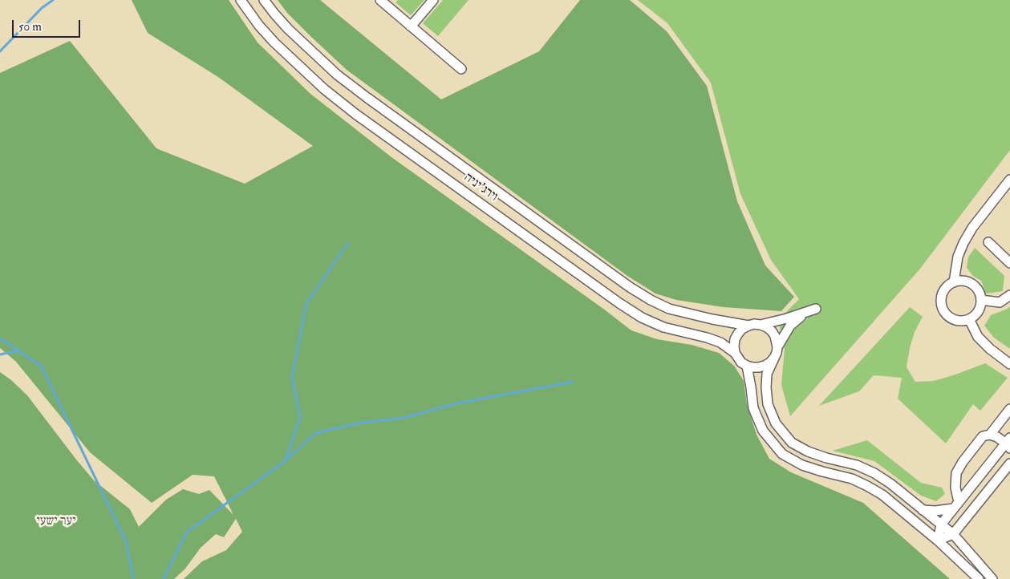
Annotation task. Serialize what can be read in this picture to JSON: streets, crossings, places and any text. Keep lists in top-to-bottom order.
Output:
{
  "streets": {
    "street": ["וירג'יניה"]
  },
  "parks": ["יער ישעי"],
  "scale_bar": "50 m"
}
